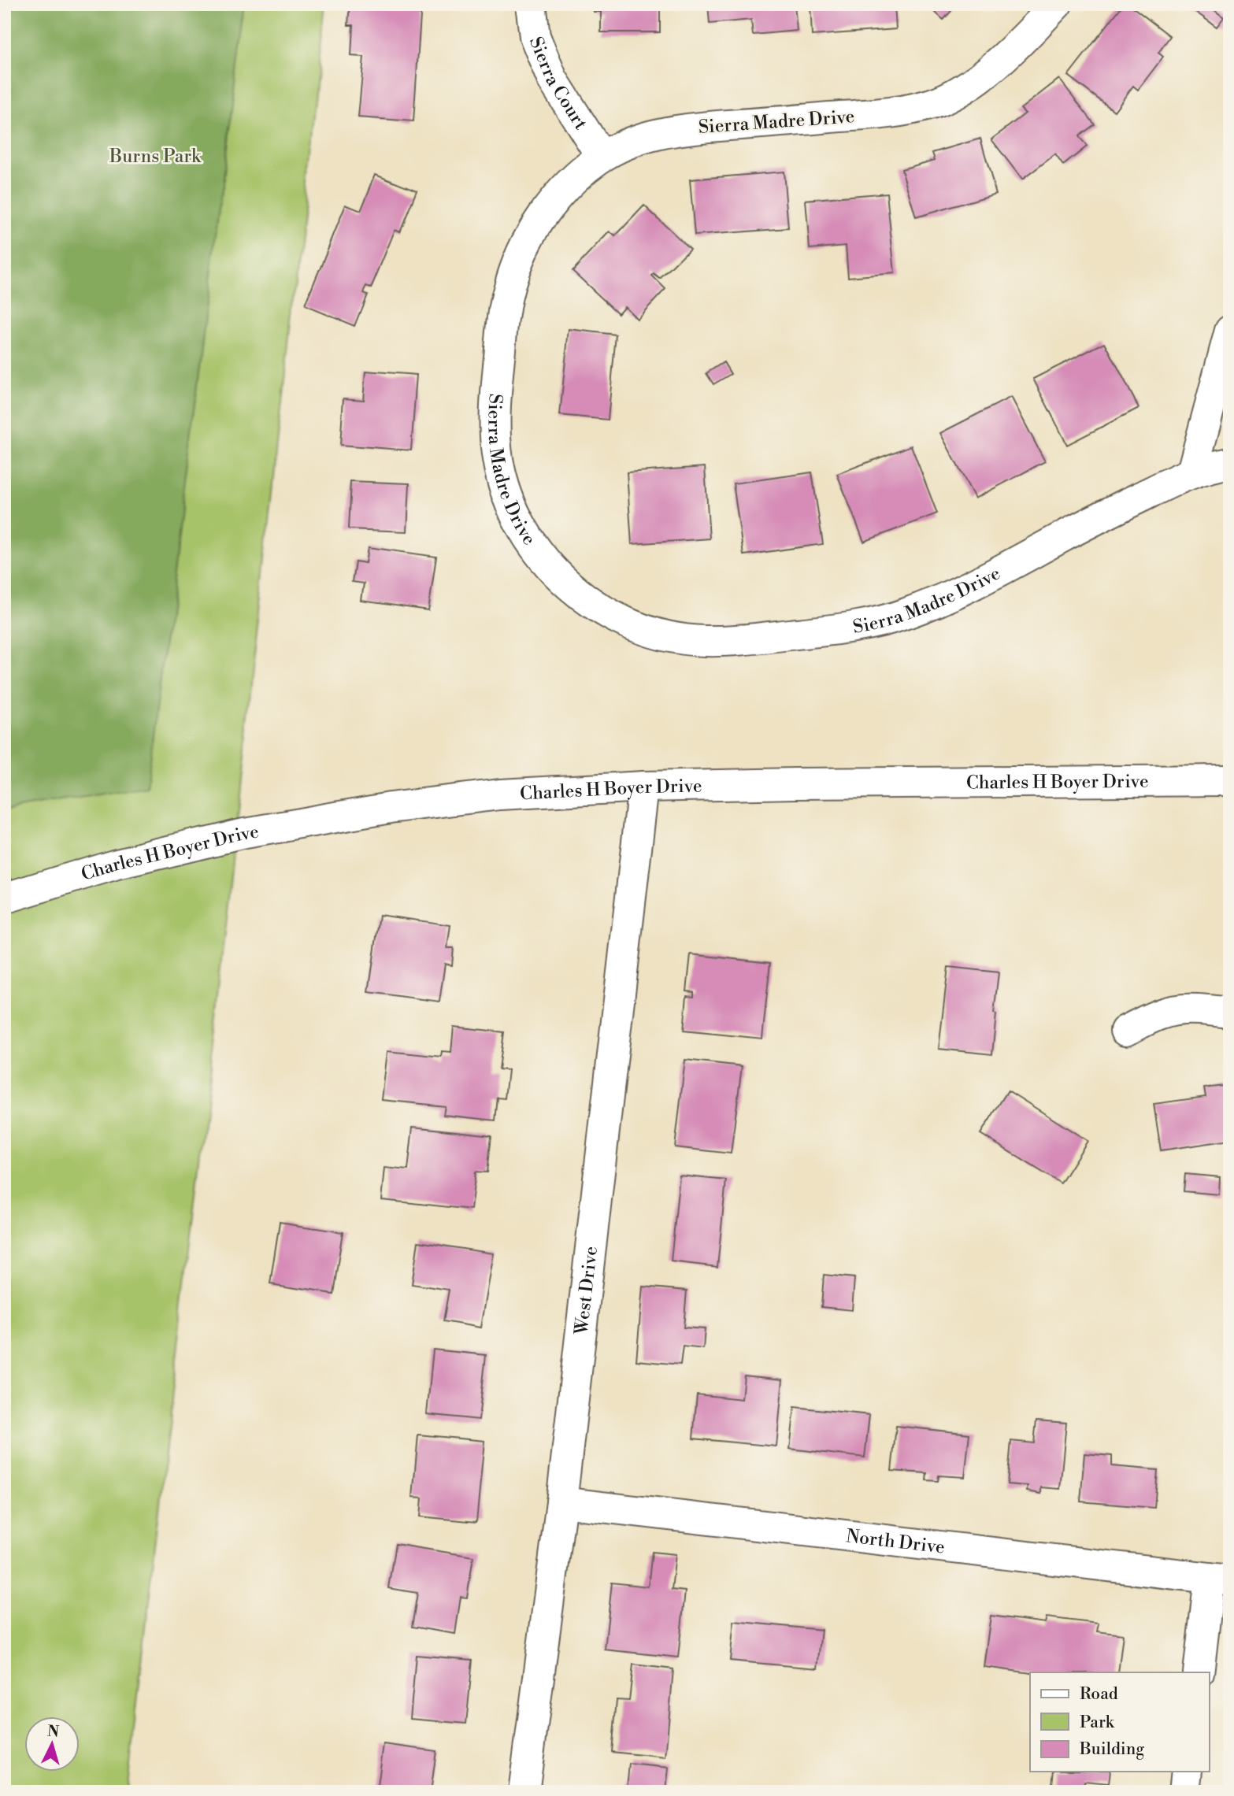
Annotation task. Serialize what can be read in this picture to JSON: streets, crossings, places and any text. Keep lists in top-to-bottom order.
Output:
{
  "streets": {
    "street": [
      "Sierra Court",
      "Sierra Madre Drive",
      "Charles H Boyer Drive",
      "West Drive",
      "North Drive"
    ]
  },
  "crossings": [
    ["Sierra Court", "Sierra Madre Drive"],
    ["Charles H Boyer Drive", "West Drive"],
    ["West Drive", "North Drive"]
  ],
  "parks": ["Burns Park"],
  "legend": ["Road", "Park", "Building"],
  "north": "top"
}
